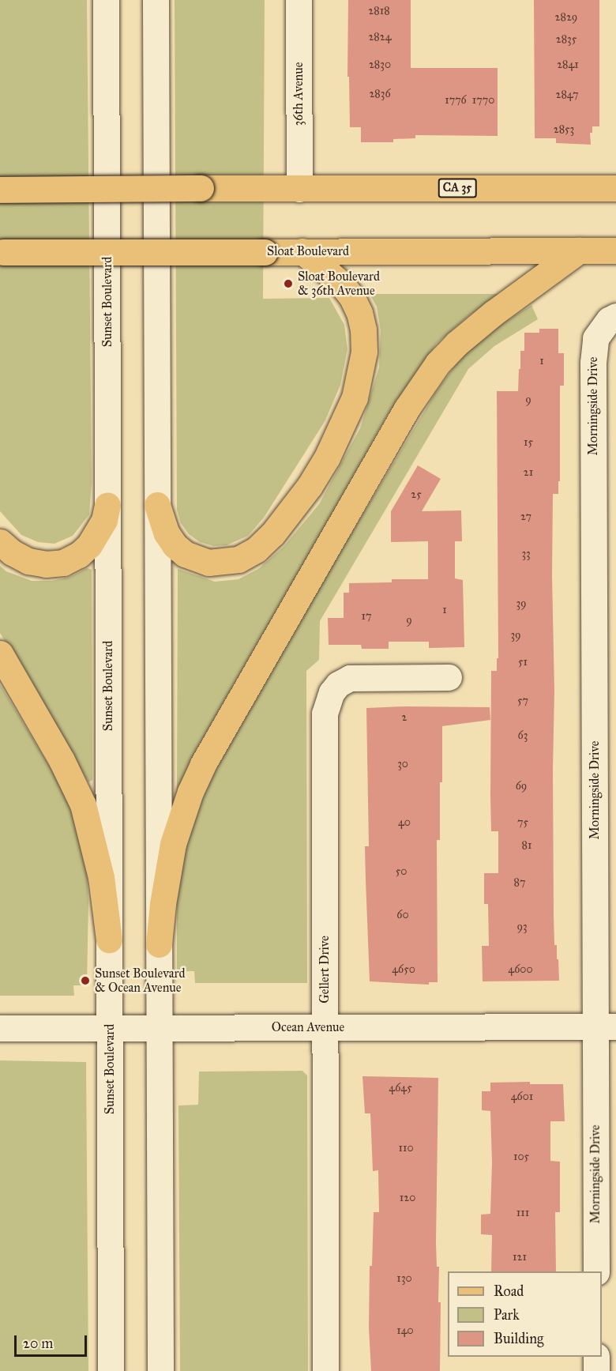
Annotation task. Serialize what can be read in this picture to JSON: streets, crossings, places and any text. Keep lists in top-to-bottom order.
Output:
{
  "streets": {
    "main road": [
      "36th Avenue",
      "CA 35",
      "Sloat Boulevard",
      "Sunset Boulevard",
      "Morningside Drive",
      "Gellert Drive",
      "Ocean Avenue"
    ]
  },
  "crossings": [
    ["36th Avenue", "CA 35"],
    ["Sunset Boulevard", "Ocean Avenue"],
    ["Morningside Drive", "Ocean Avenue"],
    ["Gellert Drive", "Ocean Avenue"]
  ],
  "places": ["Sloat Boulevard & 36th Avenue", "Sunset Boulevard & Ocean Avenue"],
  "house_numbers": [
    "2818",
    "2829",
    "2824",
    "2835",
    "2830",
    "2841",
    "2836",
    "2847",
    "1776",
    "1770",
    "2853",
    "1",
    "9",
    "15",
    "21",
    "25",
    "27",
    "33",
    "39",
    "1",
    "17",
    "9",
    "39",
    "51",
    "57",
    "2",
    "63",
    "30",
    "69",
    "40",
    "75",
    "81",
    "50",
    "87",
    "60",
    "93",
    "4650",
    "4600",
    "4645",
    "4601",
    "110",
    "105",
    "120",
    "111",
    "121",
    "130",
    "140"
  ],
  "legend": ["Road", "Park", "Building"],
  "scale_bar": "20 m"
}
